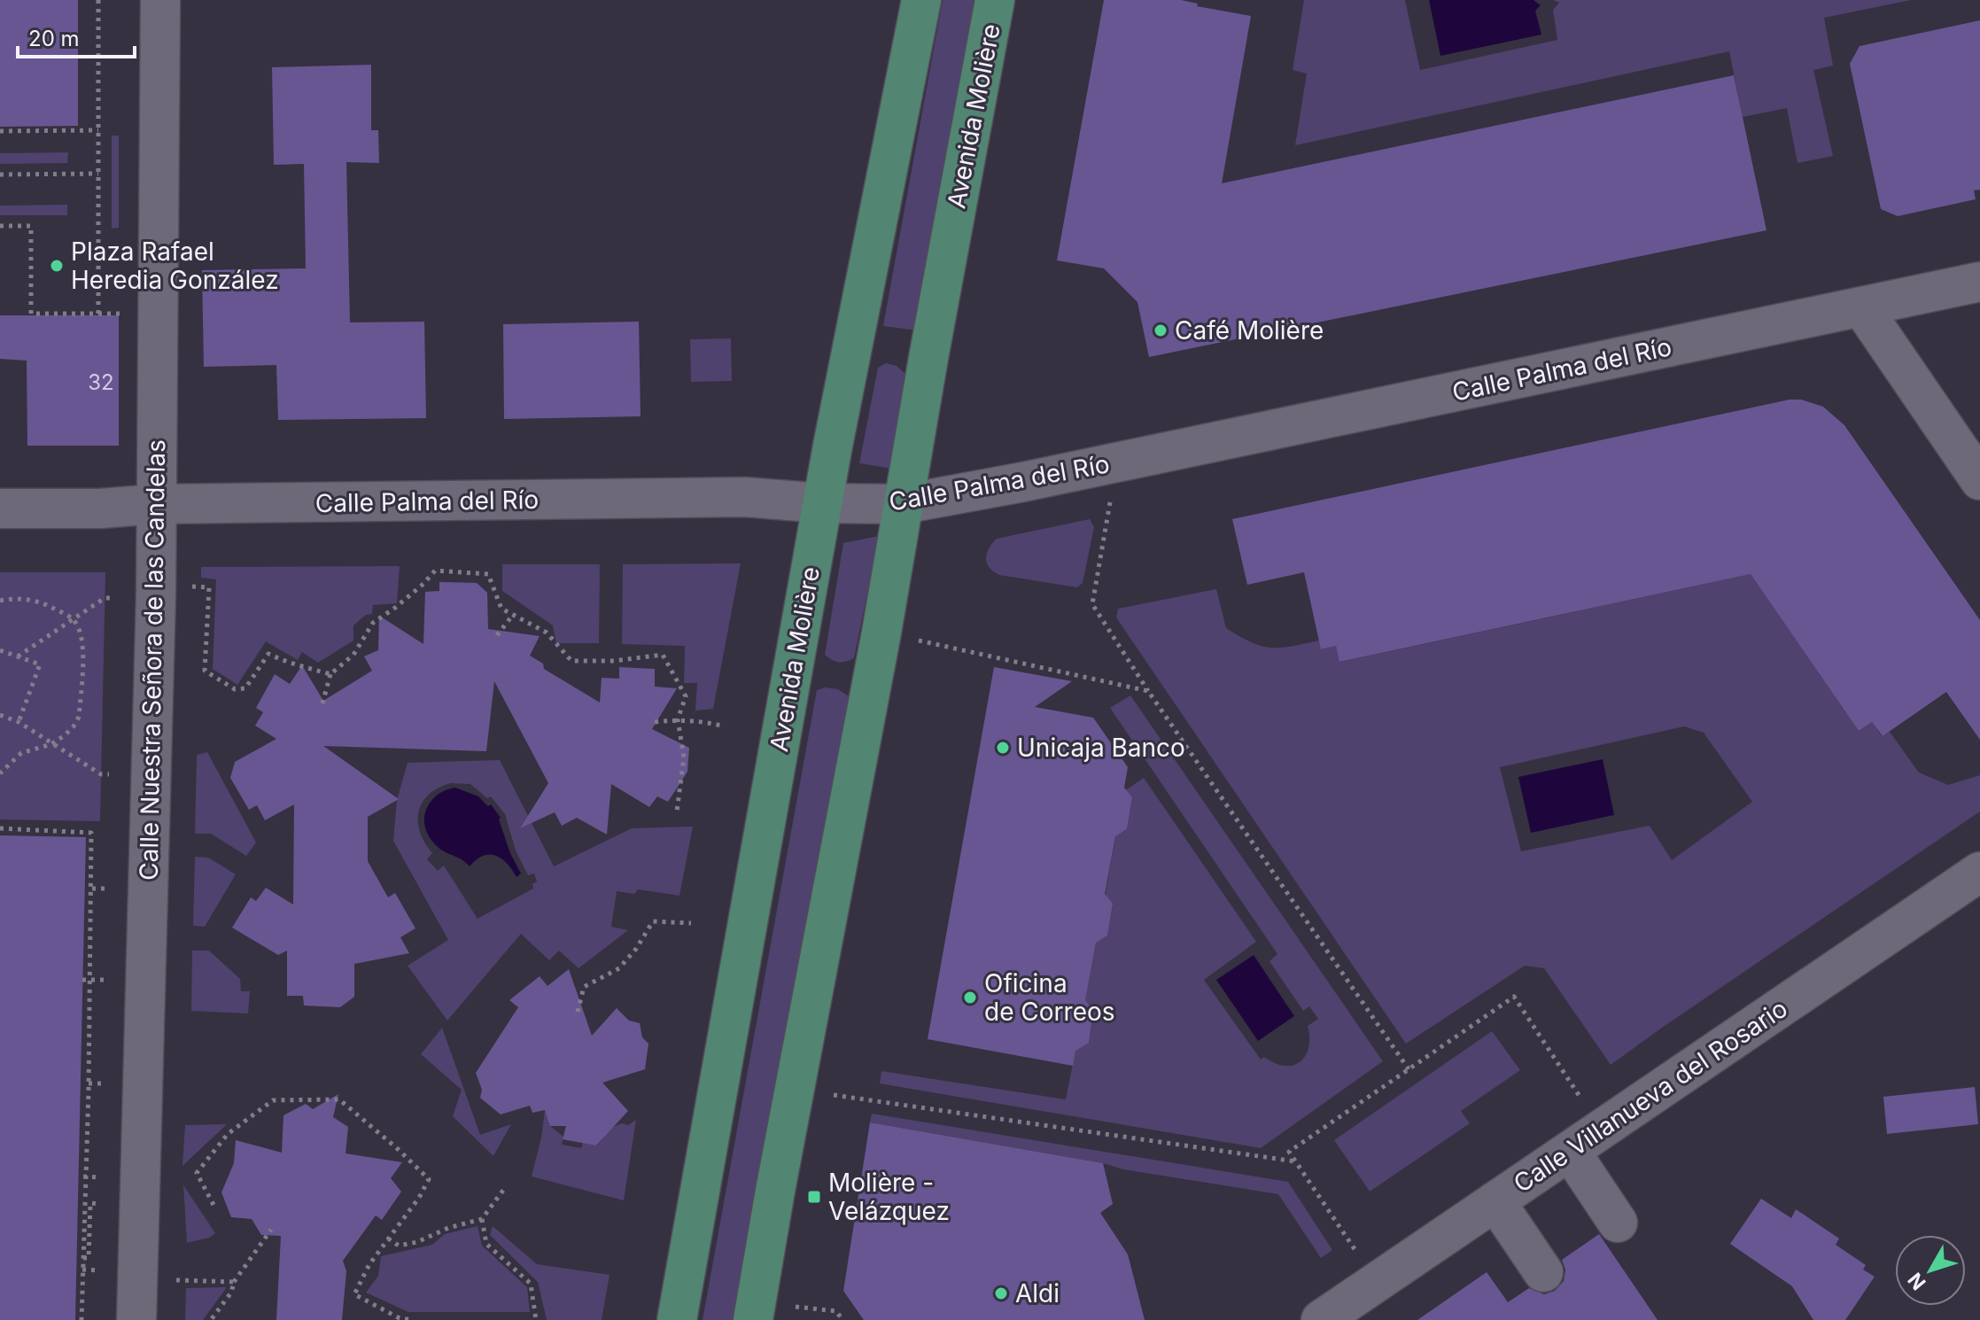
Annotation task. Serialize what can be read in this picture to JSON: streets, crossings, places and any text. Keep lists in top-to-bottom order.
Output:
{
  "streets": {
    "main road": ["Avenida Molière"],
    "street": ["Calle Palma del Río", "Calle Nuestra Señora de las Candelas", "Calle Villanueva del Rosario"]
  },
  "crossings": [
    ["Avenida Molière", "Calle Palma del Río"],
    ["Calle Palma del Río", "Calle Nuestra Señora de las Candelas"]
  ],
  "places": {
    "other": [
      "Plaza Rafael Heredia González",
      "Café Molière",
      "Unicaja Banco",
      "Oficina de Correos",
      "Aldi"
    ],
    "transit": ["Molière - Velázquez"]
  },
  "house_numbers": ["32"],
  "scale_bar": "20 m",
  "north": "bottom left"
}
